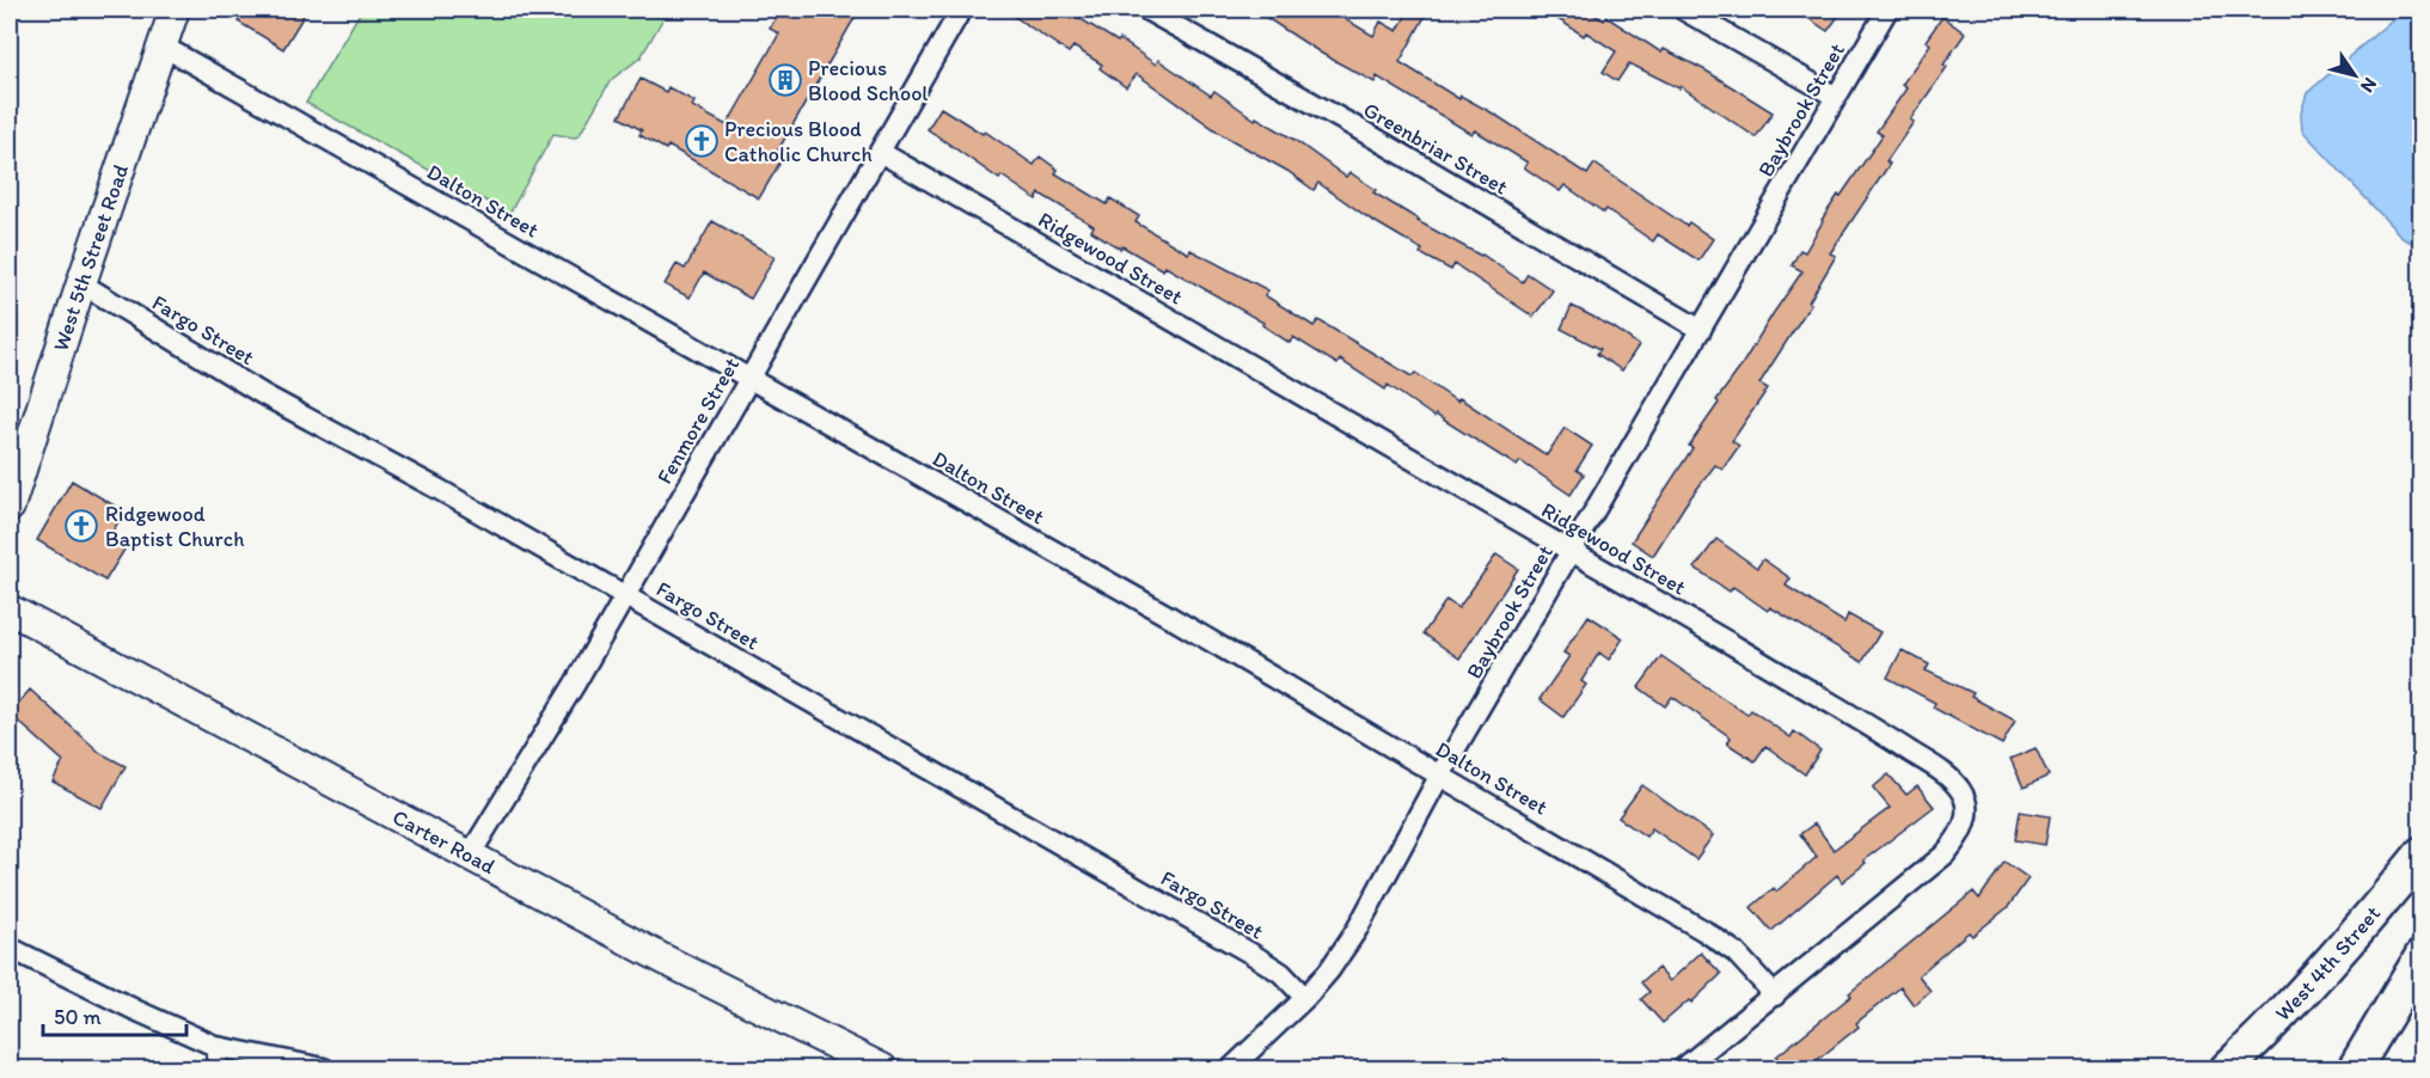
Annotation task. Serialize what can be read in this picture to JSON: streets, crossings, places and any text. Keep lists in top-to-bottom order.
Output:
{
  "streets": {
    "main road": ["West 5th Street Road", "Carter Road", "West 4th Street"],
    "street": [
      "Baybrook Street",
      "Greenbriar Street",
      "Dalton Street",
      "Ridgewood Street",
      "Fargo Street",
      "Fenmore Street"
    ]
  },
  "crossings": [
    ["Baybrook Street", "Greenbriar Street"],
    ["Baybrook Street", "Dalton Street"],
    ["Baybrook Street", "Ridgewood Street"],
    ["Baybrook Street", "Fargo Street"],
    ["Dalton Street", "West 5th Street Road"],
    ["Dalton Street", "Ridgewood Street"],
    ["Dalton Street", "Fenmore Street"],
    ["West 5th Street Road", "Fargo Street"],
    ["Ridgewood Street", "Fenmore Street"],
    ["Fargo Street", "Fenmore Street"],
    ["Fenmore Street", "Carter Road"]
  ],
  "places": {
    "building": ["Precious Blood School"],
    "church": ["Precious Blood Catholic Church", "Ridgewood Baptist Church"]
  },
  "scale_bar": "50 m",
  "north": "bottom right"
}
